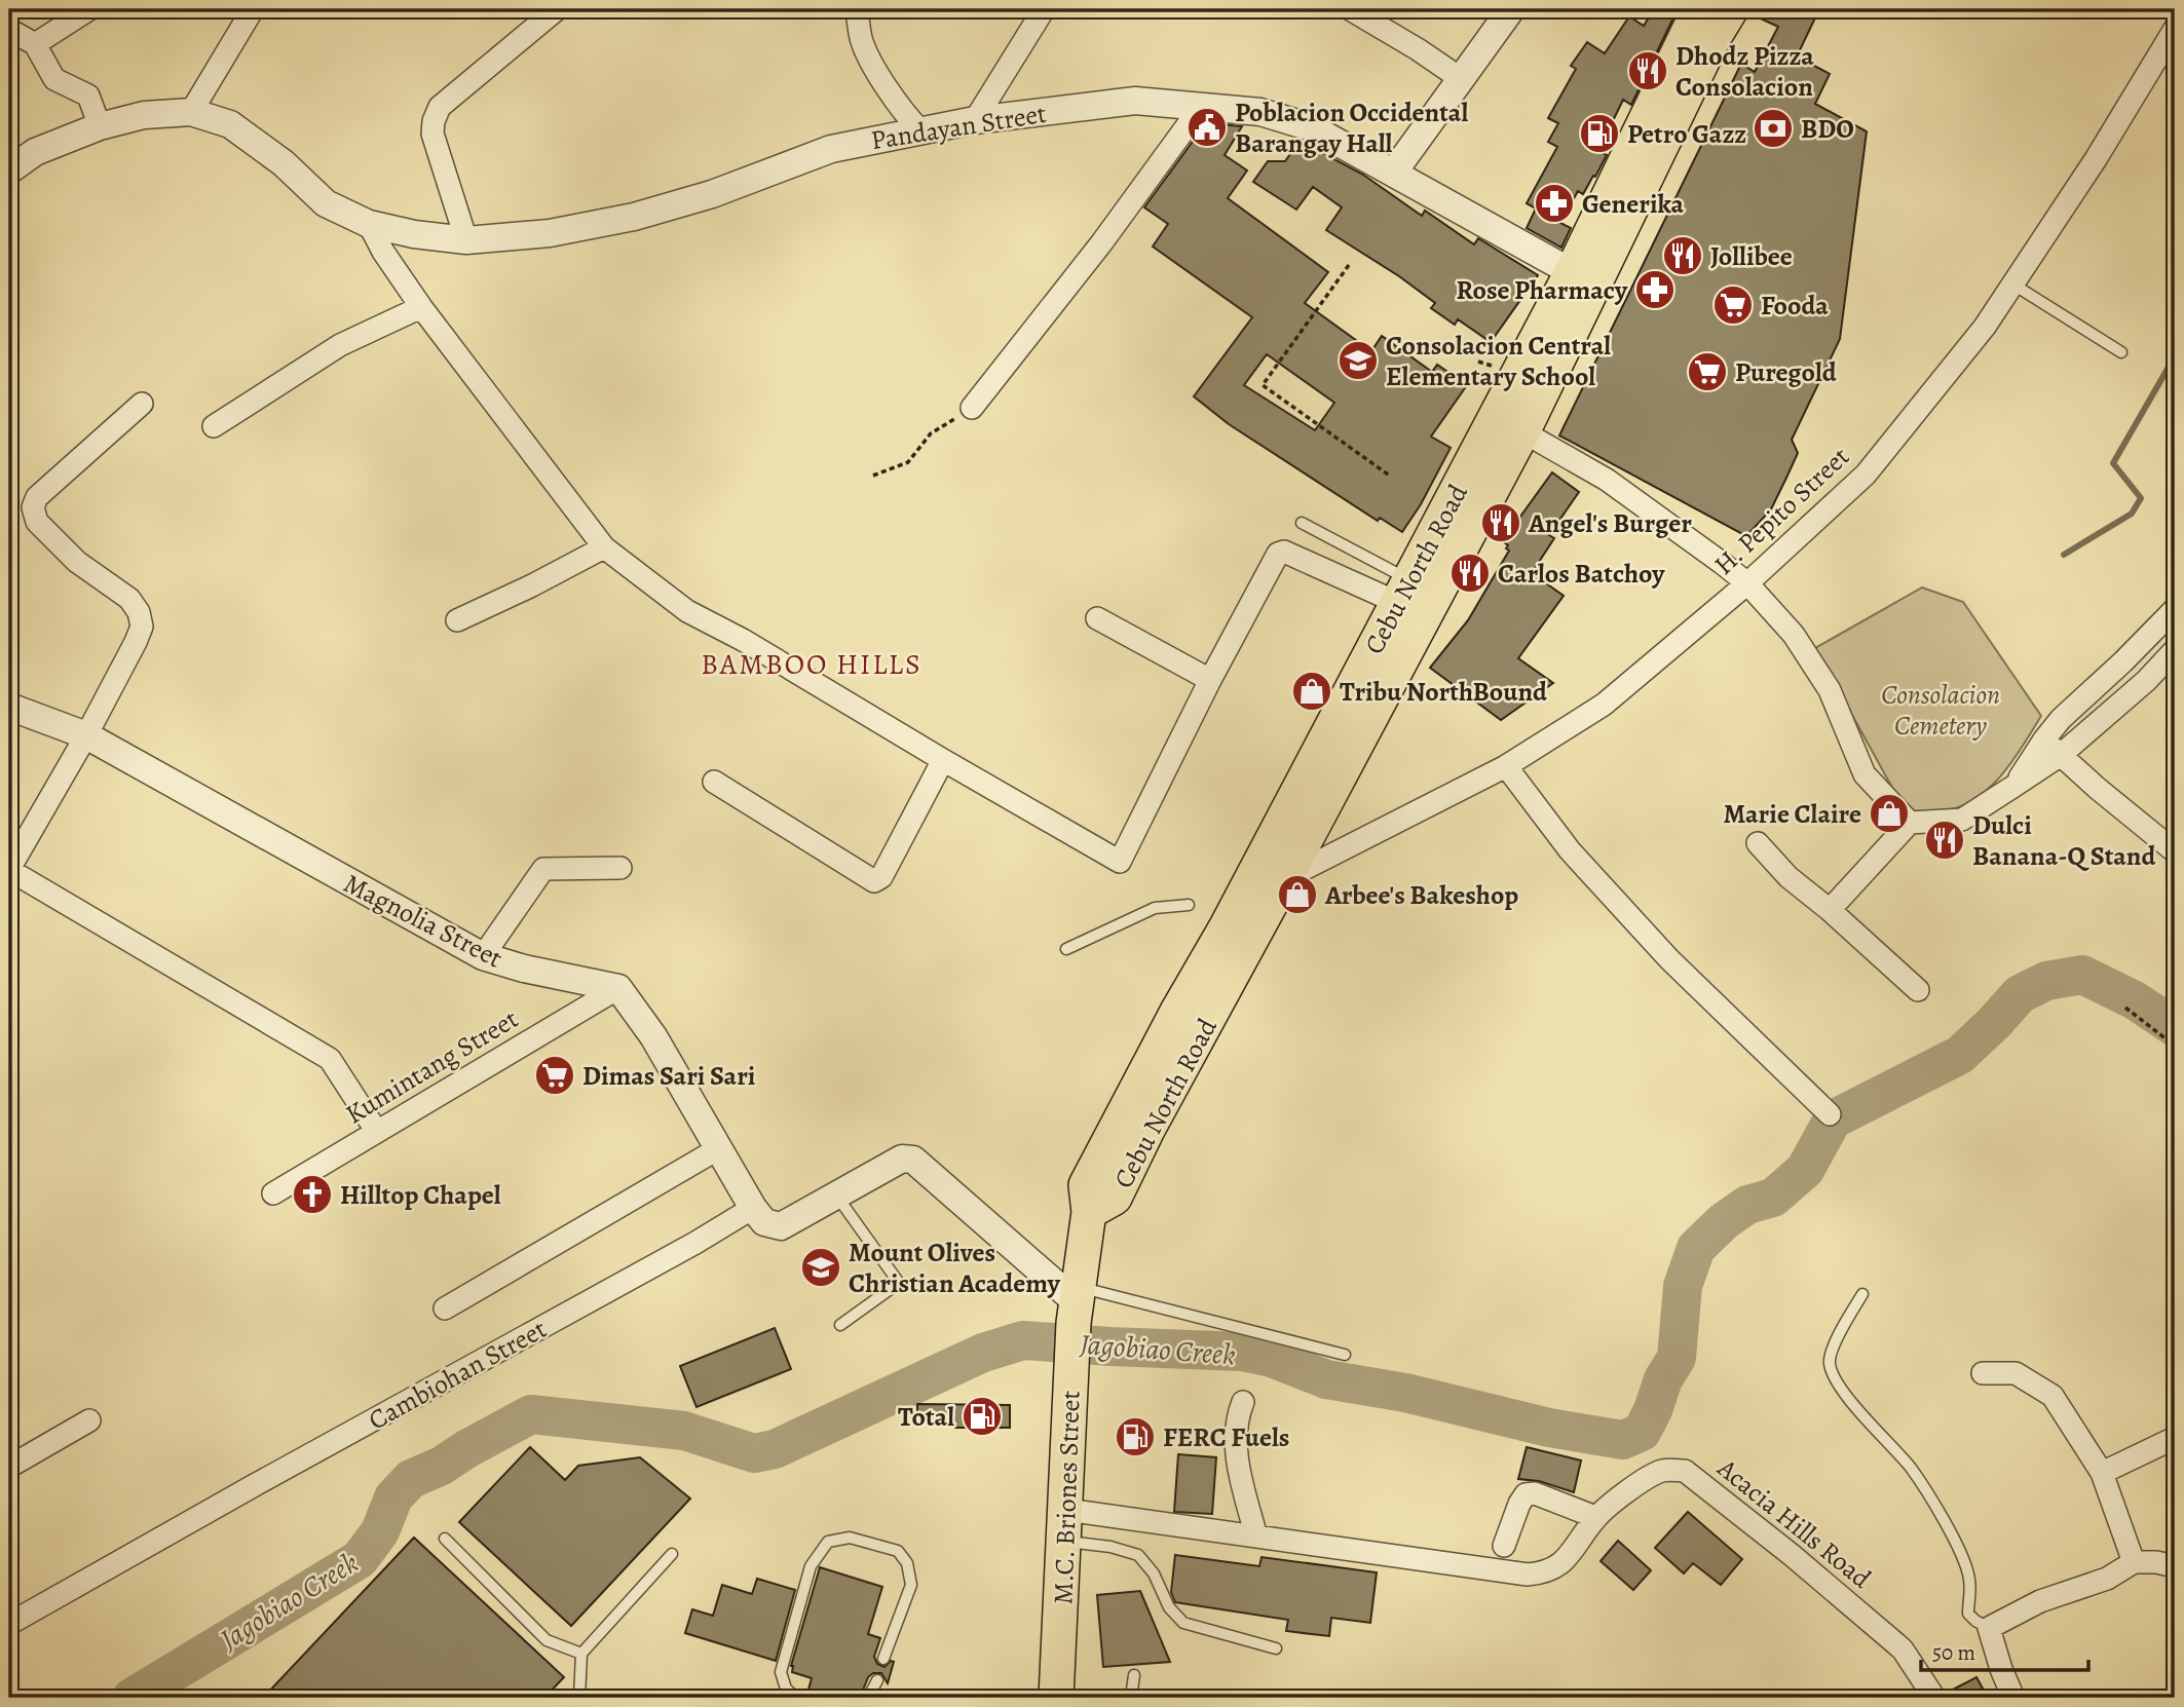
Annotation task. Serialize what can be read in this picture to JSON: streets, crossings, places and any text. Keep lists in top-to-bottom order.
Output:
{
  "streets": {
    "main road": ["Cebu North Road", "M.C. Briones Street"],
    "street": [
      "Pandayan Street",
      "H. Pepito Street",
      "Magnolia Street",
      "Kumintang Street",
      "Cambiohan Street",
      "Acacia Hills Road"
    ]
  },
  "crossings": [
    ["Pandayan Street", "Cebu North Road"],
    ["H. Pepito Street", "Cebu North Road"],
    ["Cebu North Road", "M.C. Briones Street"],
    ["Magnolia Street", "Kumintang Street"],
    ["M.C. Briones Street", "Acacia Hills Road"]
  ],
  "districts": ["BAMBOO HILLS"],
  "water": ["Jagobiao Creek"],
  "parks": ["Consolacion Cemetery"],
  "places": {
    "restaurant": [
      "Dhodz Pizza Consolacion",
      "Jollibee",
      "Angel's Burger",
      "Carlos Batchoy",
      "Dulci Banana-Q Stand"
    ],
    "public building": ["Poblacion Occidental Barangay Hall"],
    "bank": ["BDO"],
    "fuel station": ["Petro Gazz", "Total", "FERC Fuels"],
    "pharmacy": ["Generika", "Rose Pharmacy"],
    "supermarket": ["Fooda", "Puregold", "Dimas Sari Sari"],
    "school or university": ["Consolacion Central Elementary School", "Mount Olives Christian Academy"],
    "shop": ["Tribu NorthBound", "Marie Claire", "Arbee's Bakeshop"],
    "church": ["Hilltop Chapel"]
  },
  "scale_bar": "50 m"
}
